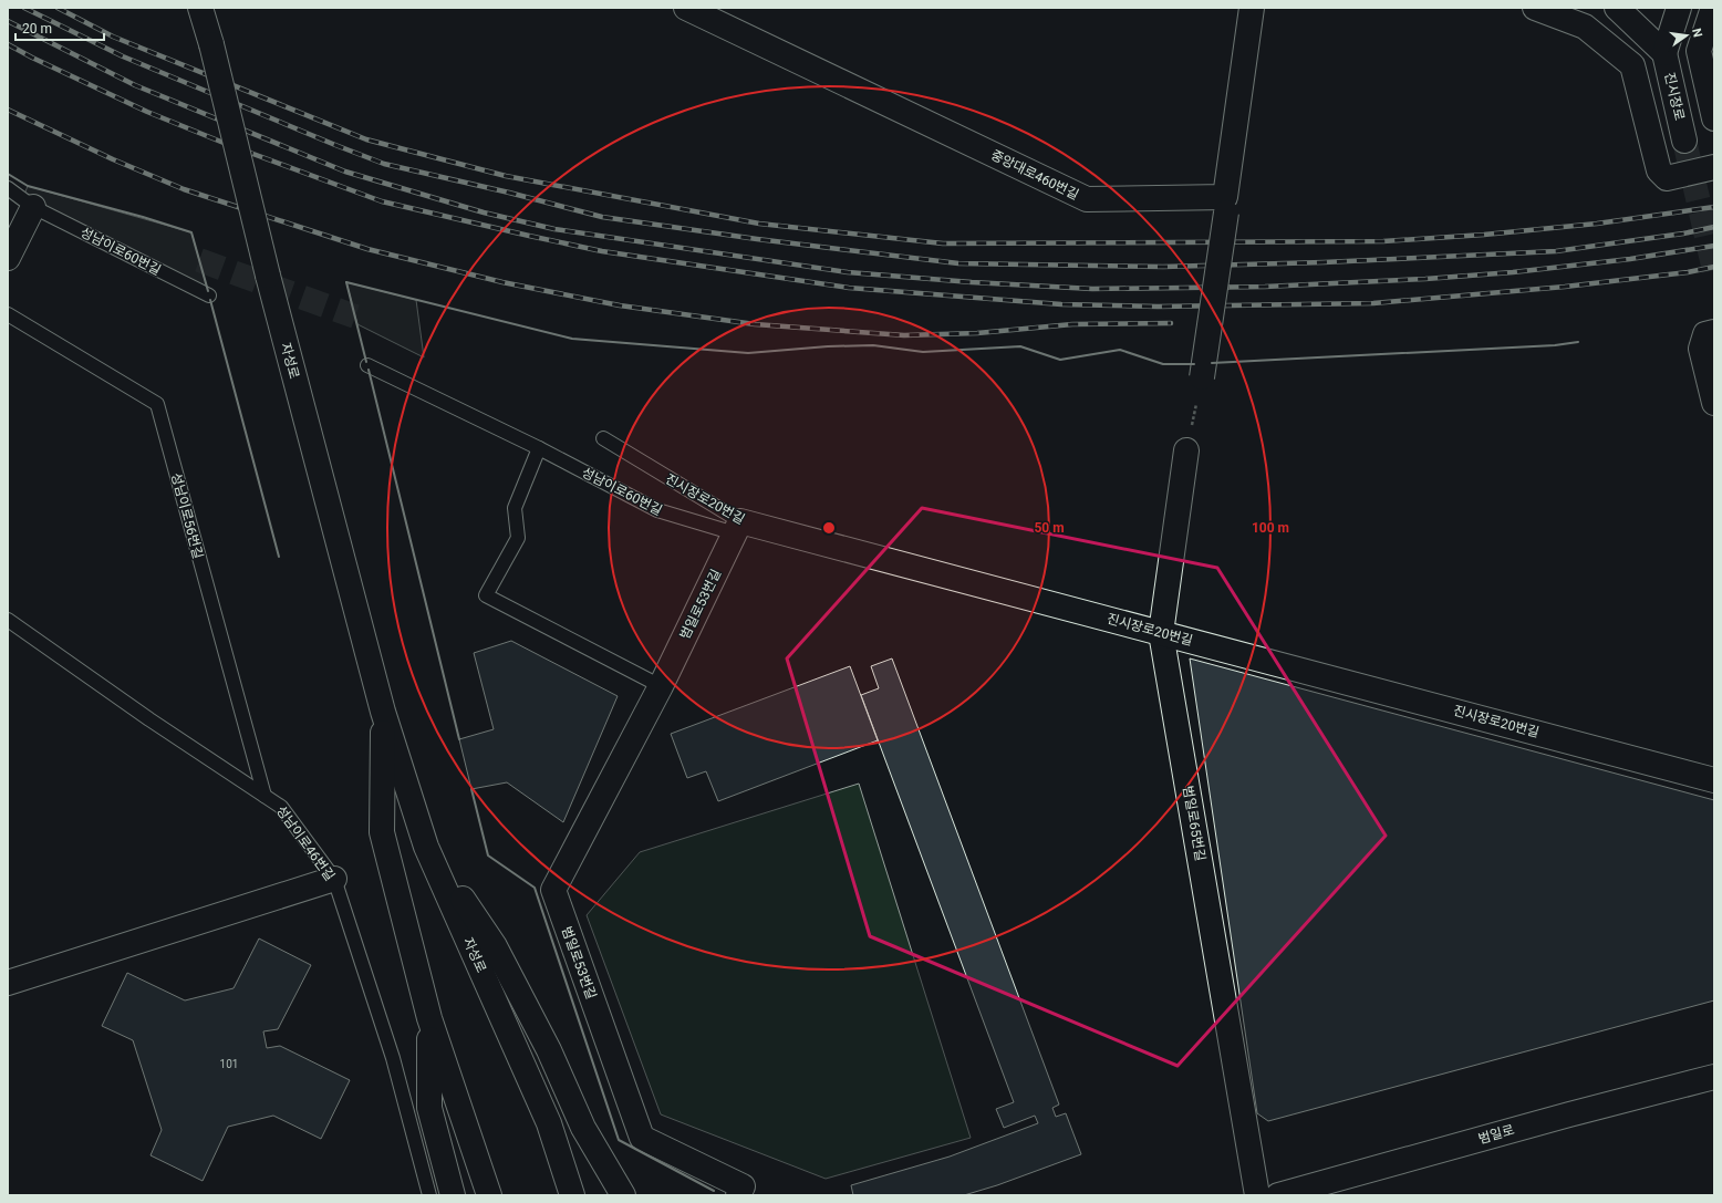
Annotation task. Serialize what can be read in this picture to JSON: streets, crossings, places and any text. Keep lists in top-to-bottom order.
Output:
{
  "streets": {
    "street": [
      "진시장로",
      "중앙대로460번길",
      "자성로",
      "진시장로20번길",
      "범일로53번길",
      "범일로65번길",
      "범일로"
    ],
    "lane": ["성남이로60번길", "성남이로56번길", "성남이로46번길"]
  },
  "crossings": [
    ["성남이로60번길", "진시장로20번길"],
    ["성남이로60번길", "범일로53번길"],
    ["진시장로20번길", "범일로53번길"],
    ["진시장로20번길", "범일로65번길"],
    ["성남이로56번길", "성남이로46번길"]
  ],
  "house_numbers": ["101"],
  "scale_bar": "20 m",
  "north": "right",
  "rings": ["50 m", "100 m"]
}
